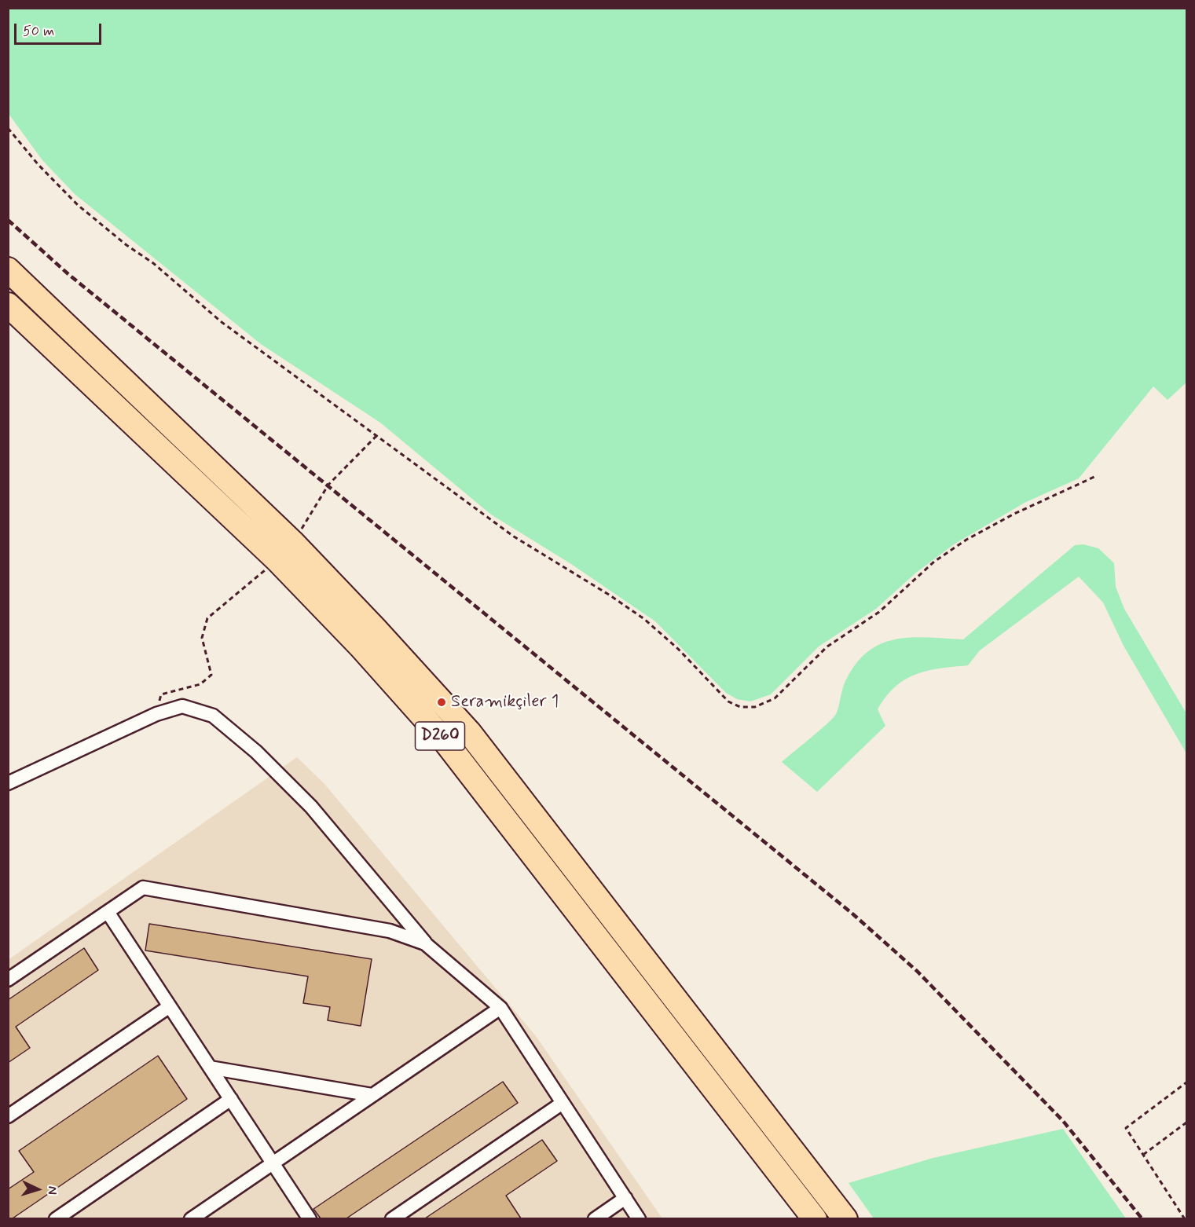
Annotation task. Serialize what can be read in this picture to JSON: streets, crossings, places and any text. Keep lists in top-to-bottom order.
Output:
{
  "streets": {
    "highway": ["D260"]
  },
  "places": ["Seramikçiler 1"],
  "scale_bar": "50 m",
  "north": "right"
}
